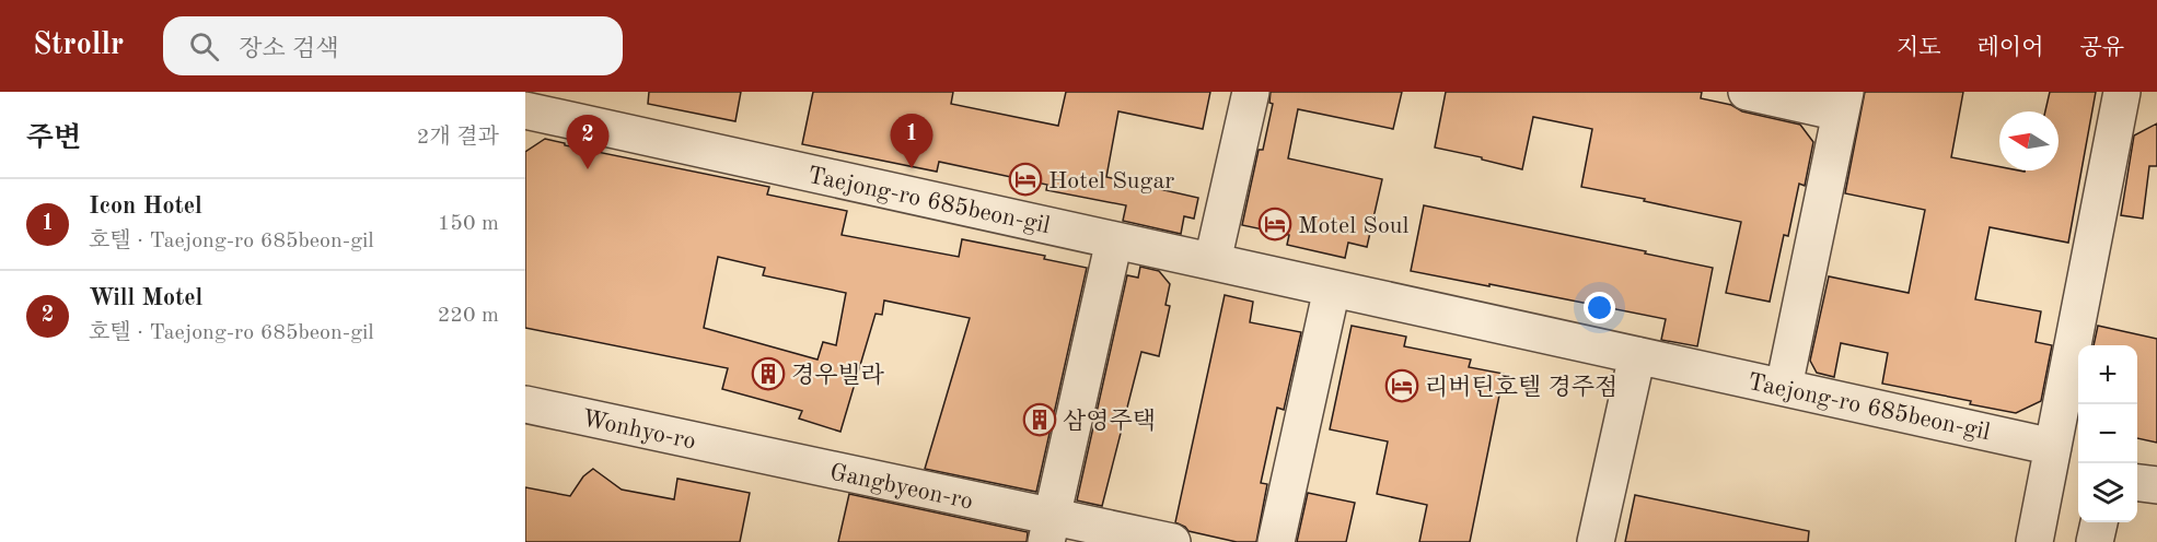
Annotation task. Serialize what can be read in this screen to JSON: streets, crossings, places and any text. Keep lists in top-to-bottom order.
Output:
{
  "streets": {
    "street": ["Taejong-ro 685beon-gil", "Wonhyo-ro", "Gangbyeon-ro"]
  },
  "crossings": [
    ["Wonhyo-ro", "Gangbyeon-ro"]
  ],
  "places": {
    "hotel": ["Hotel Sugar", "Motel Soul", "리버틴호텔 경주점"],
    "building": ["경우빌라", "삼영주택"]
  },
  "north": "left",
  "page": {
    "header": "Strollr",
    "search": "장소 검색",
    "nav": ["지도", "레이어", "공유"],
    "heading": ["주변", "2개 결과"],
    "pins": ["1", "2"],
    "list": [
      {
        "mark": "1",
        "name": "Icon Hotel",
        "note": "호텔 · Taejong-ro 685beon-gil",
        "value": "150 m"
      },
      {
        "mark": "2",
        "name": "Will Motel",
        "note": "호텔 · Taejong-ro 685beon-gil",
        "value": "220 m"
      }
    ],
    "map_buttons": ["+", "−"]
  }
}
